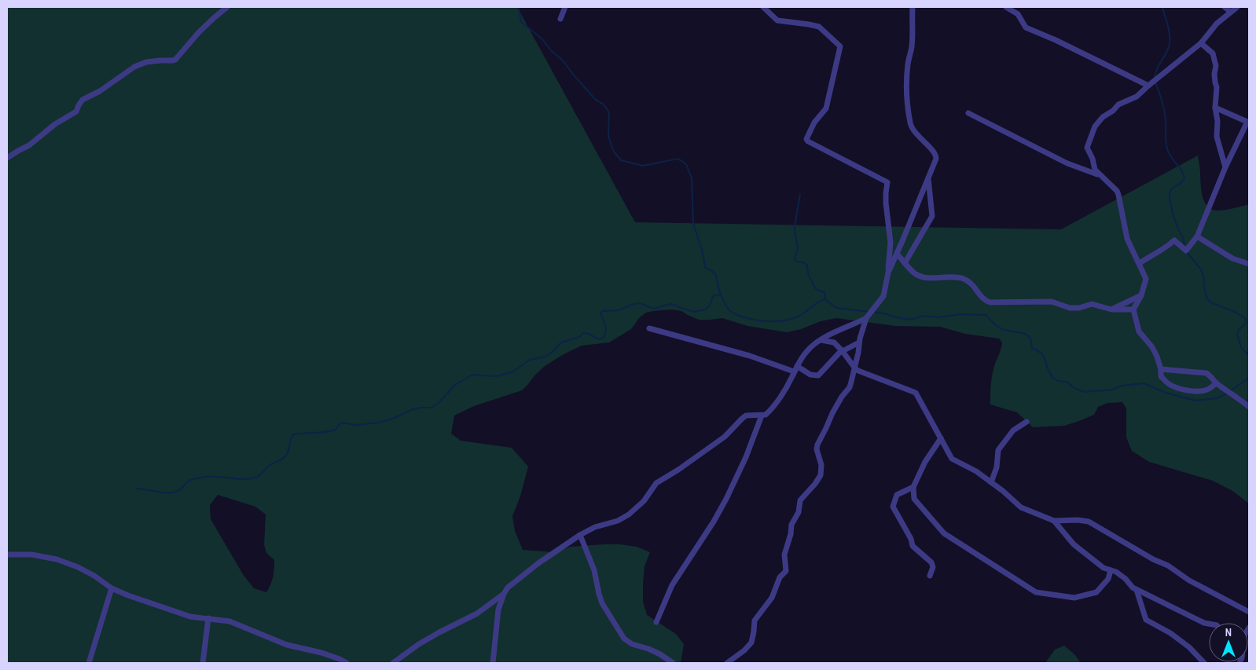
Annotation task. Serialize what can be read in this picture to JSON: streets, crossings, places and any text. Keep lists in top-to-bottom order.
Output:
{
  "north": "top"
}
